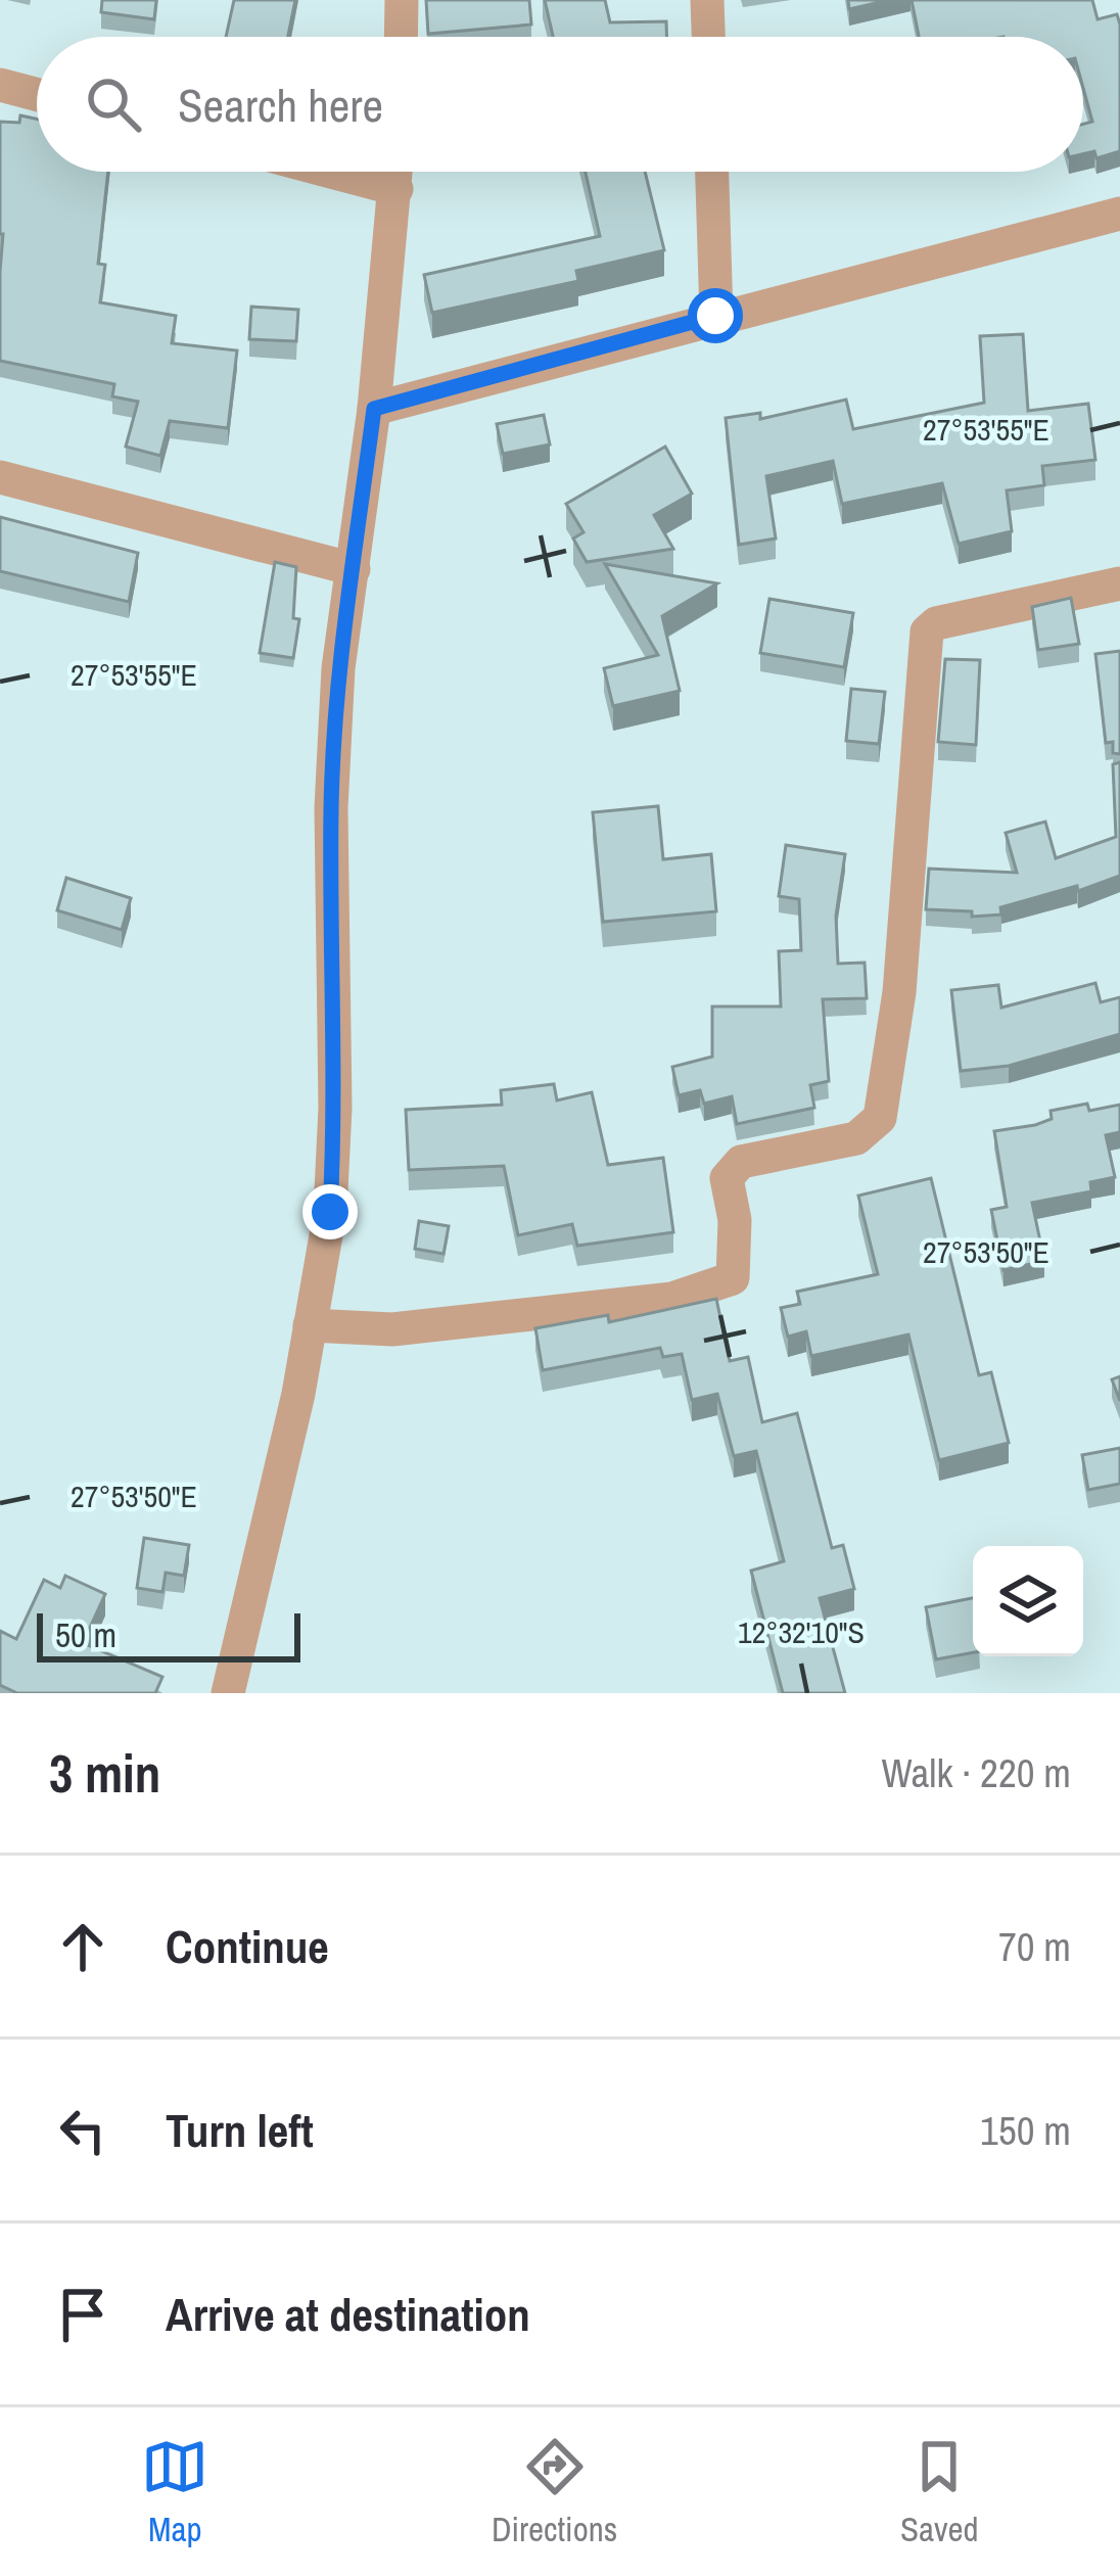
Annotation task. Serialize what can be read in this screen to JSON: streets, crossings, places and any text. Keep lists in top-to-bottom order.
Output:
{
  "scale_bar": "50 m",
  "page": {
    "search": "Search here",
    "scale": "50 m",
    "heading": ["3 min", "Walk · 220 m"],
    "list": [
      ["Continue", "70 m"],
      ["Turn left", "150 m"],
      "Arrive at destination"
    ],
    "nav": ["Map", "Directions", "Saved"]
  },
  "coordinates": ["27°53'55\"E", "27°53'50\"E", "12°32'10\"S"]
}
